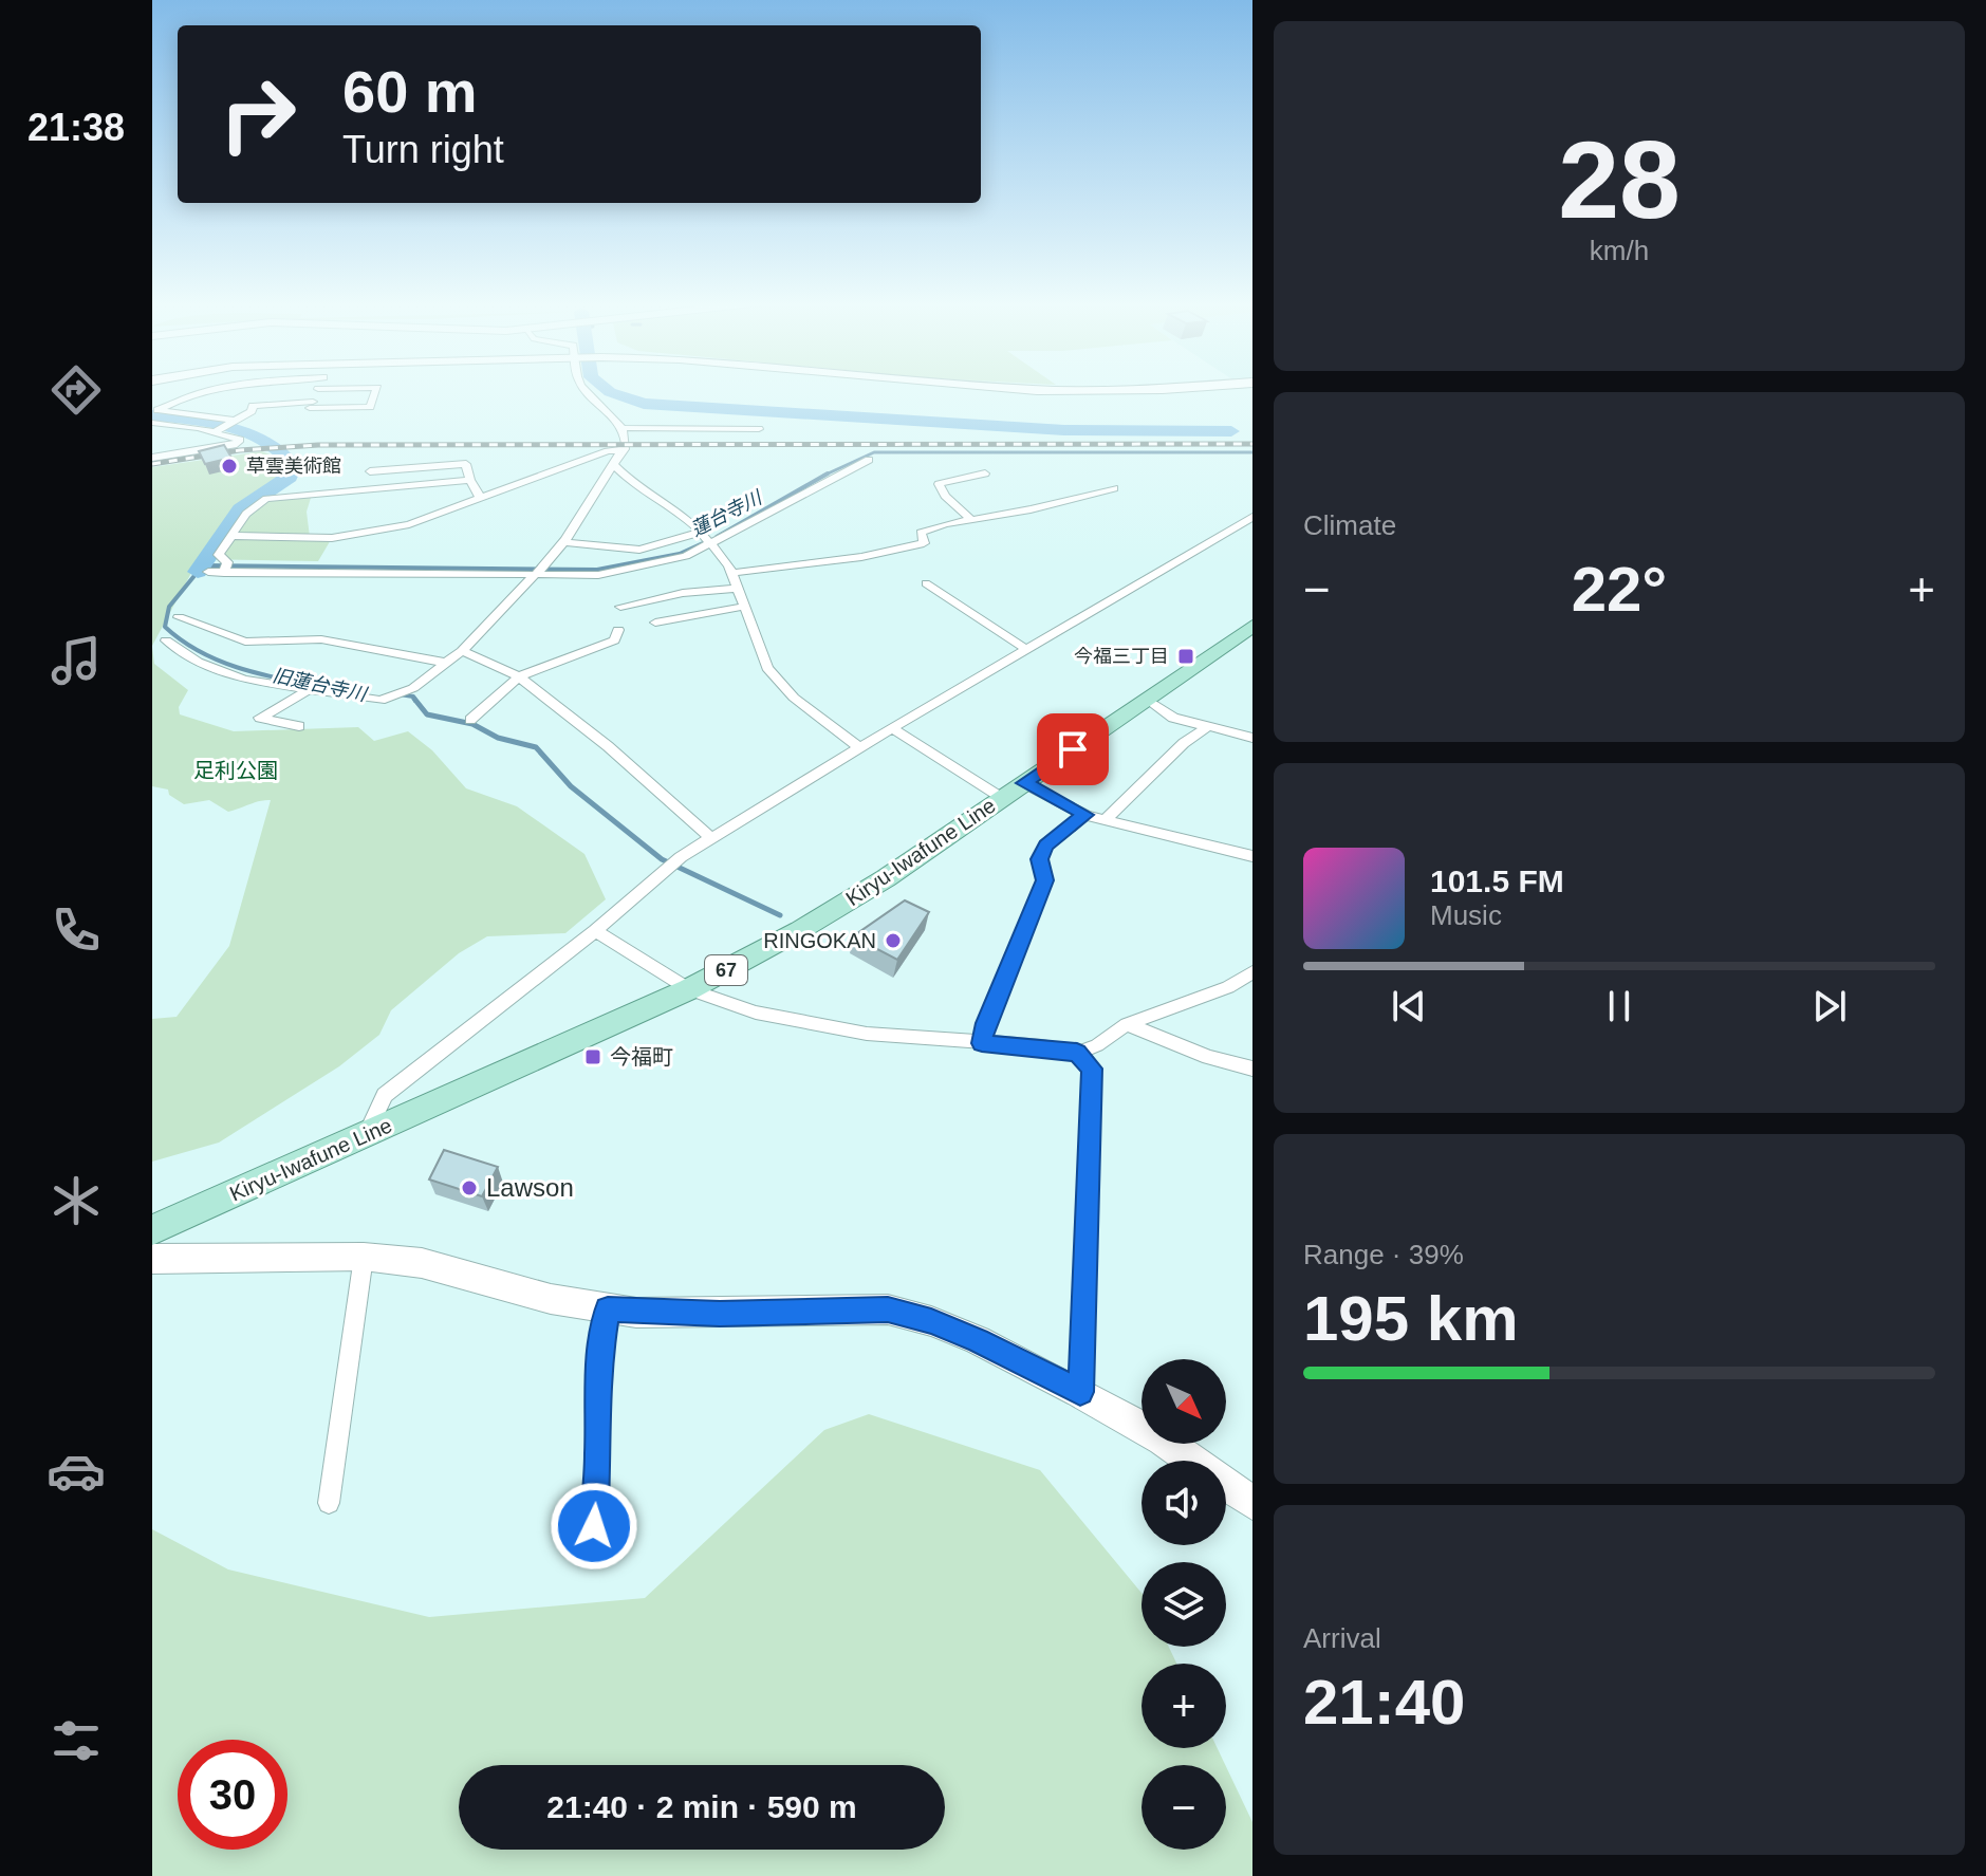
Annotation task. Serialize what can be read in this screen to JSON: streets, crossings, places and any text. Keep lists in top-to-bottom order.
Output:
{
  "streets": {
    "main road": ["Kiryu-Iwafune Line", "67"]
  },
  "water": ["蓮台寺川", "旧蓮台寺川"],
  "parks": ["足利公園"],
  "places": {
    "other": ["草雲美術館", "RINGOKAN", "Lawson"],
    "transit": ["今福三丁目", "今福町"]
  },
  "north": "bottom right",
  "page": {
    "tabs": "21:38",
    "tile": [
      ["28", "km/h"],
      "Climate",
      ["Range · 39%", "195 km"],
      ["Arrival", "21:40"]
    ],
    "turn": ["60 m", "Turn right"],
    "heat": ["−", "22°", "+"],
    "song": ["101.5 FM", "Music"],
    "map_buttons": ["+", "−"],
    "limit": "30",
    "trip": "21:40 · 2 min · 590 m"
  }
}
